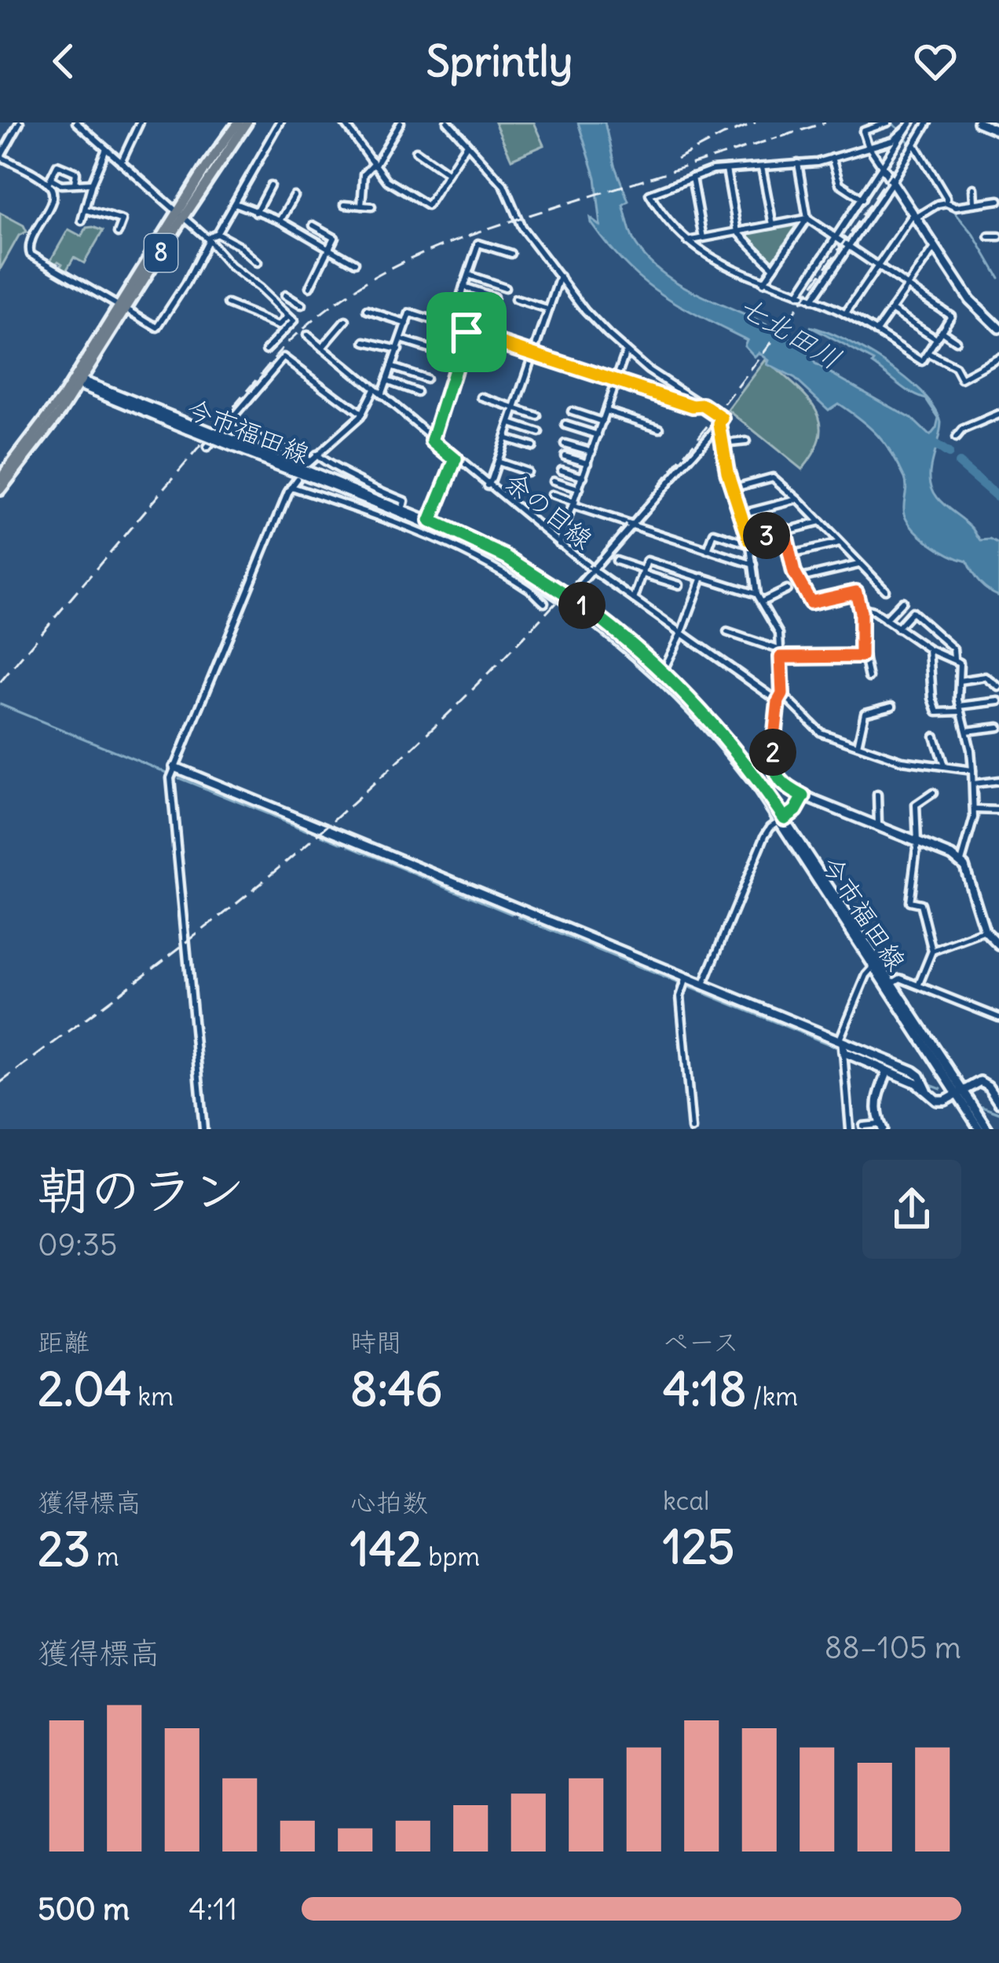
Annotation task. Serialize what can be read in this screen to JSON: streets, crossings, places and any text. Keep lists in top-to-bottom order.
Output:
{
  "streets": {
    "main road": ["8", "今市福田線"],
    "street": ["余の目線"]
  },
  "crossings": [
    ["8", "今市福田線"]
  ],
  "water": ["七北田川"],
  "page": {
    "header": "Sprintly",
    "pins": ["3", "1", "2"],
    "heading": ["朝のラン", "09:35"],
    "stats": [
      ["距離", "2.04 km"],
      ["時間", "8:46"],
      ["ペース", "4:18 /km"],
      ["獲得標高", "23 m"],
      ["心拍数", "142 bpm"],
      ["kcal", "125"]
    ],
    "chart": ["獲得標高", "88–105 m"],
    "list": [
      {
        "name": "500 m",
        "note": "4:11"
      }
    ]
  }
}
